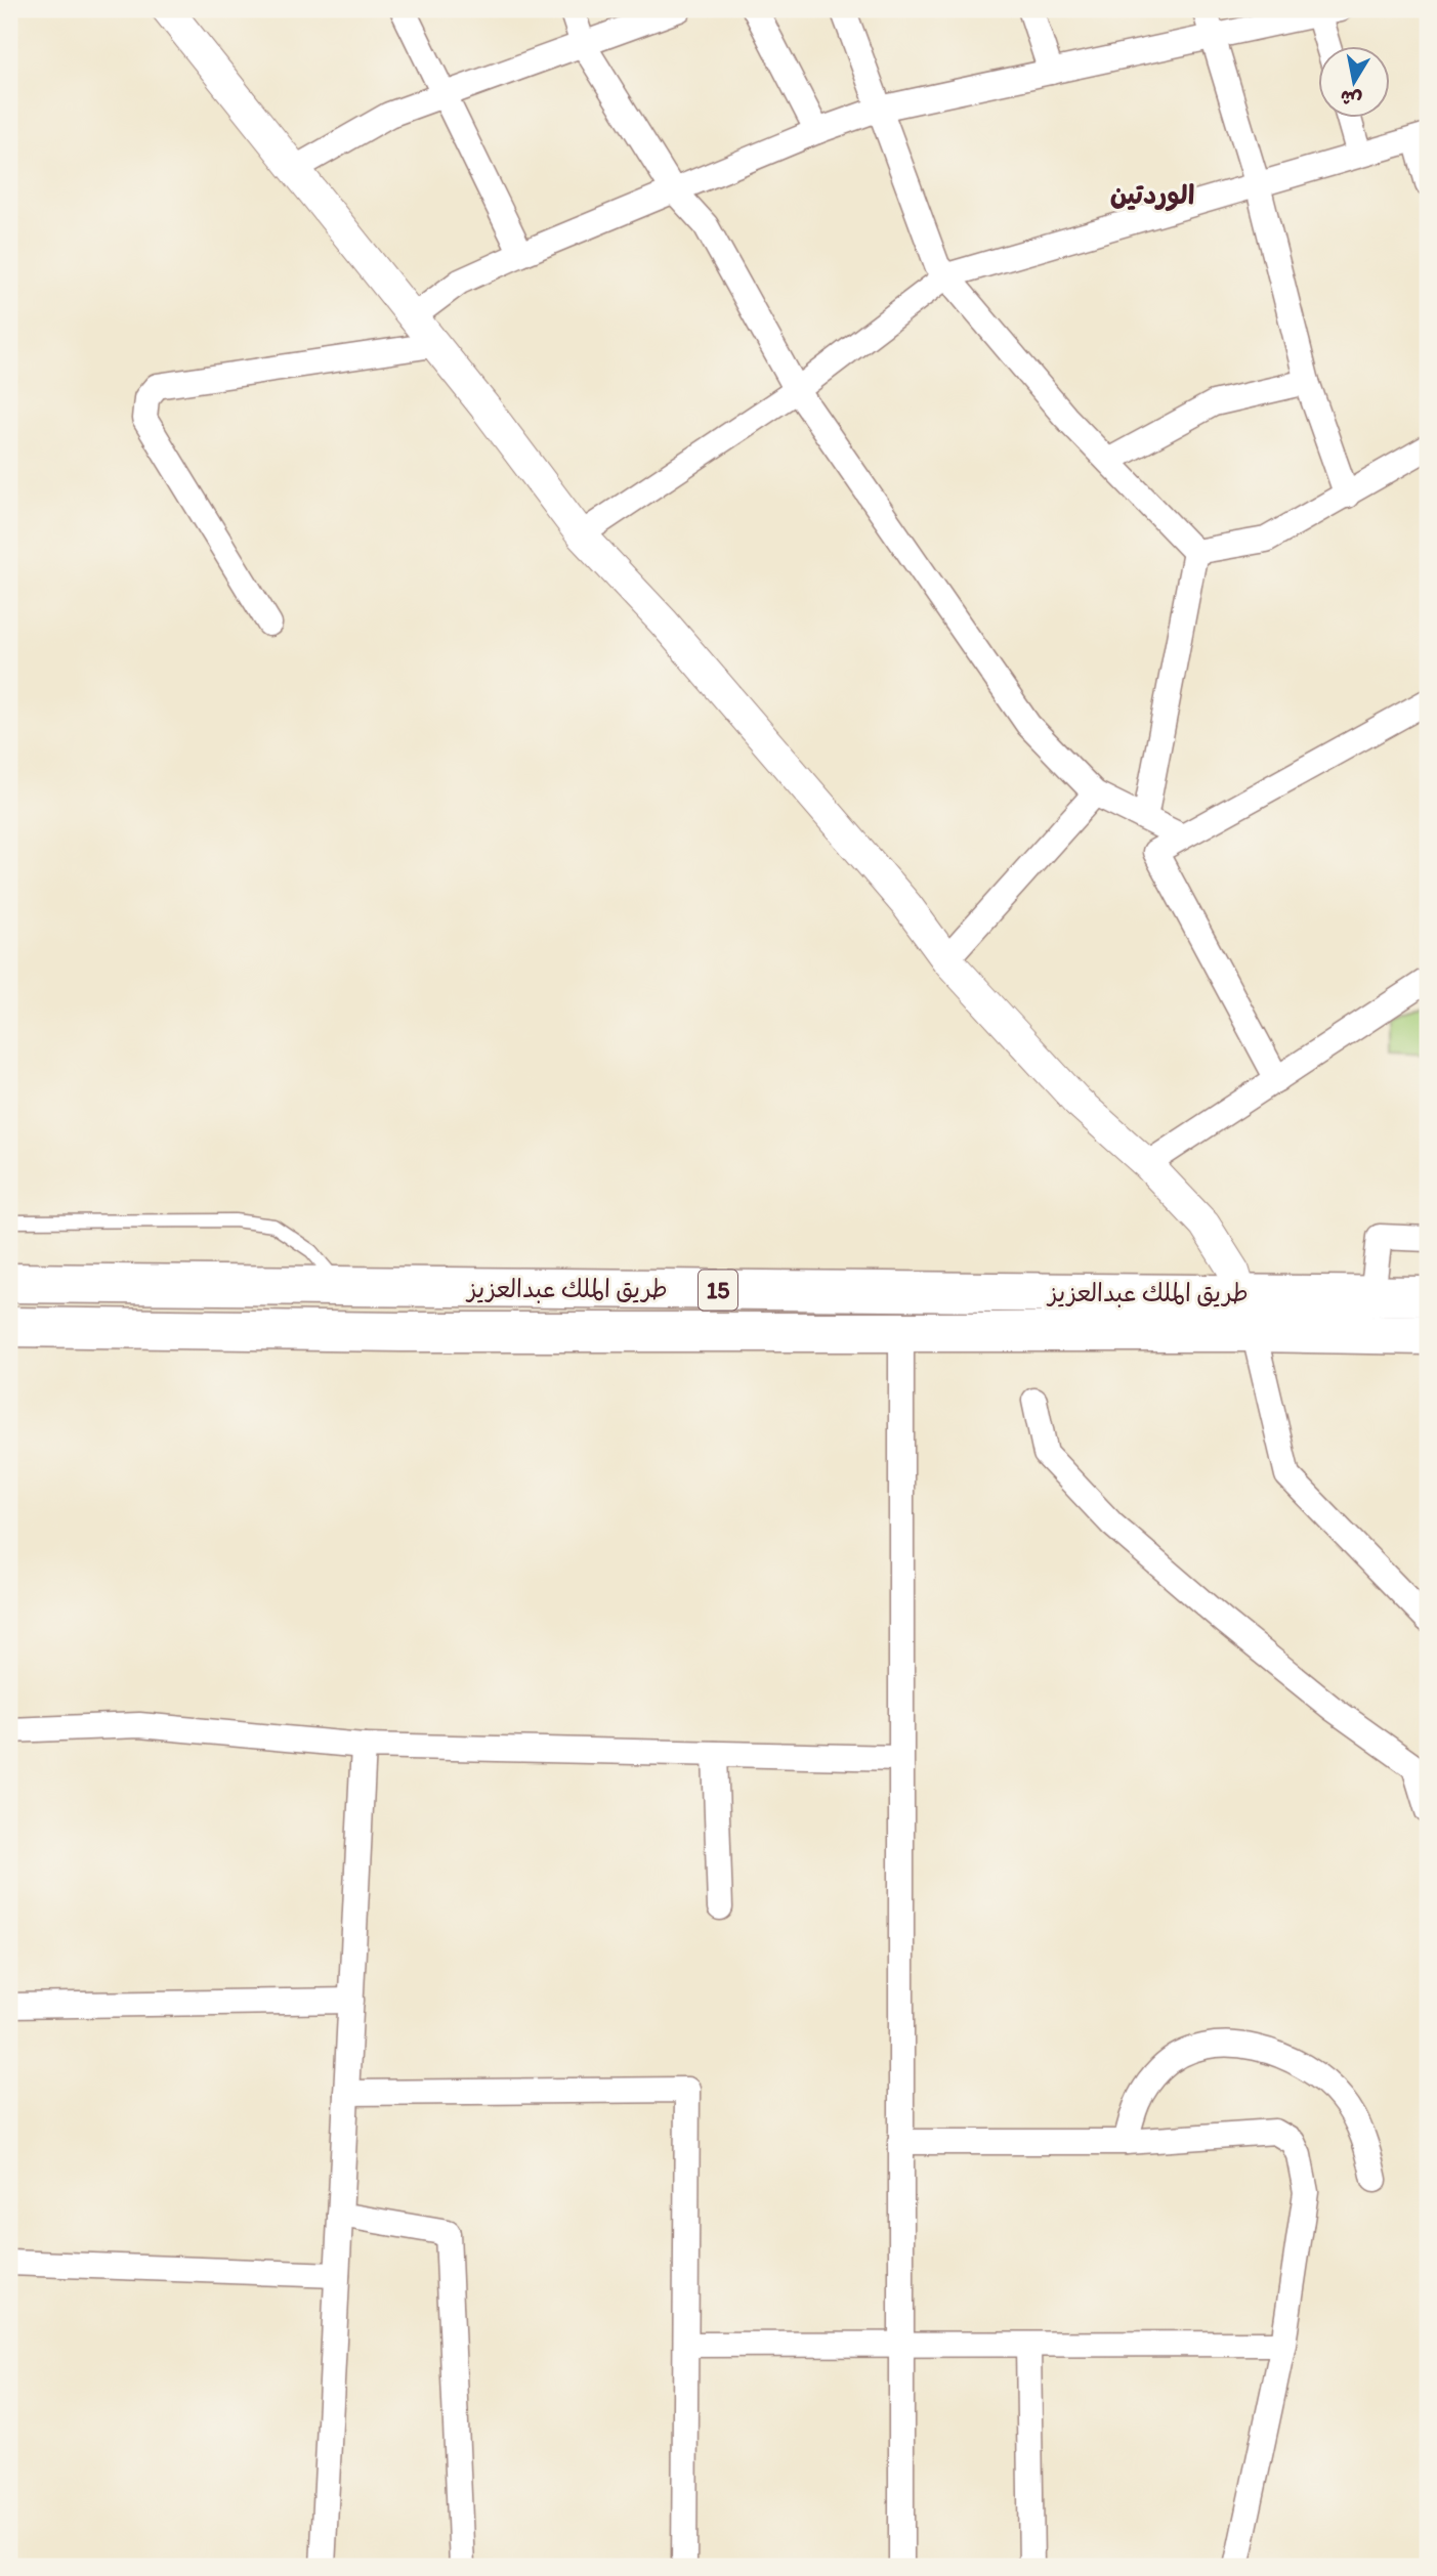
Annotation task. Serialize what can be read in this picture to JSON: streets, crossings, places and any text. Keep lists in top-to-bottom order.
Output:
{
  "streets": {
    "highway": ["طريق الملك عبدالعزيز", "15"]
  },
  "districts": ["الوردتين"],
  "north": "bottom"
}
